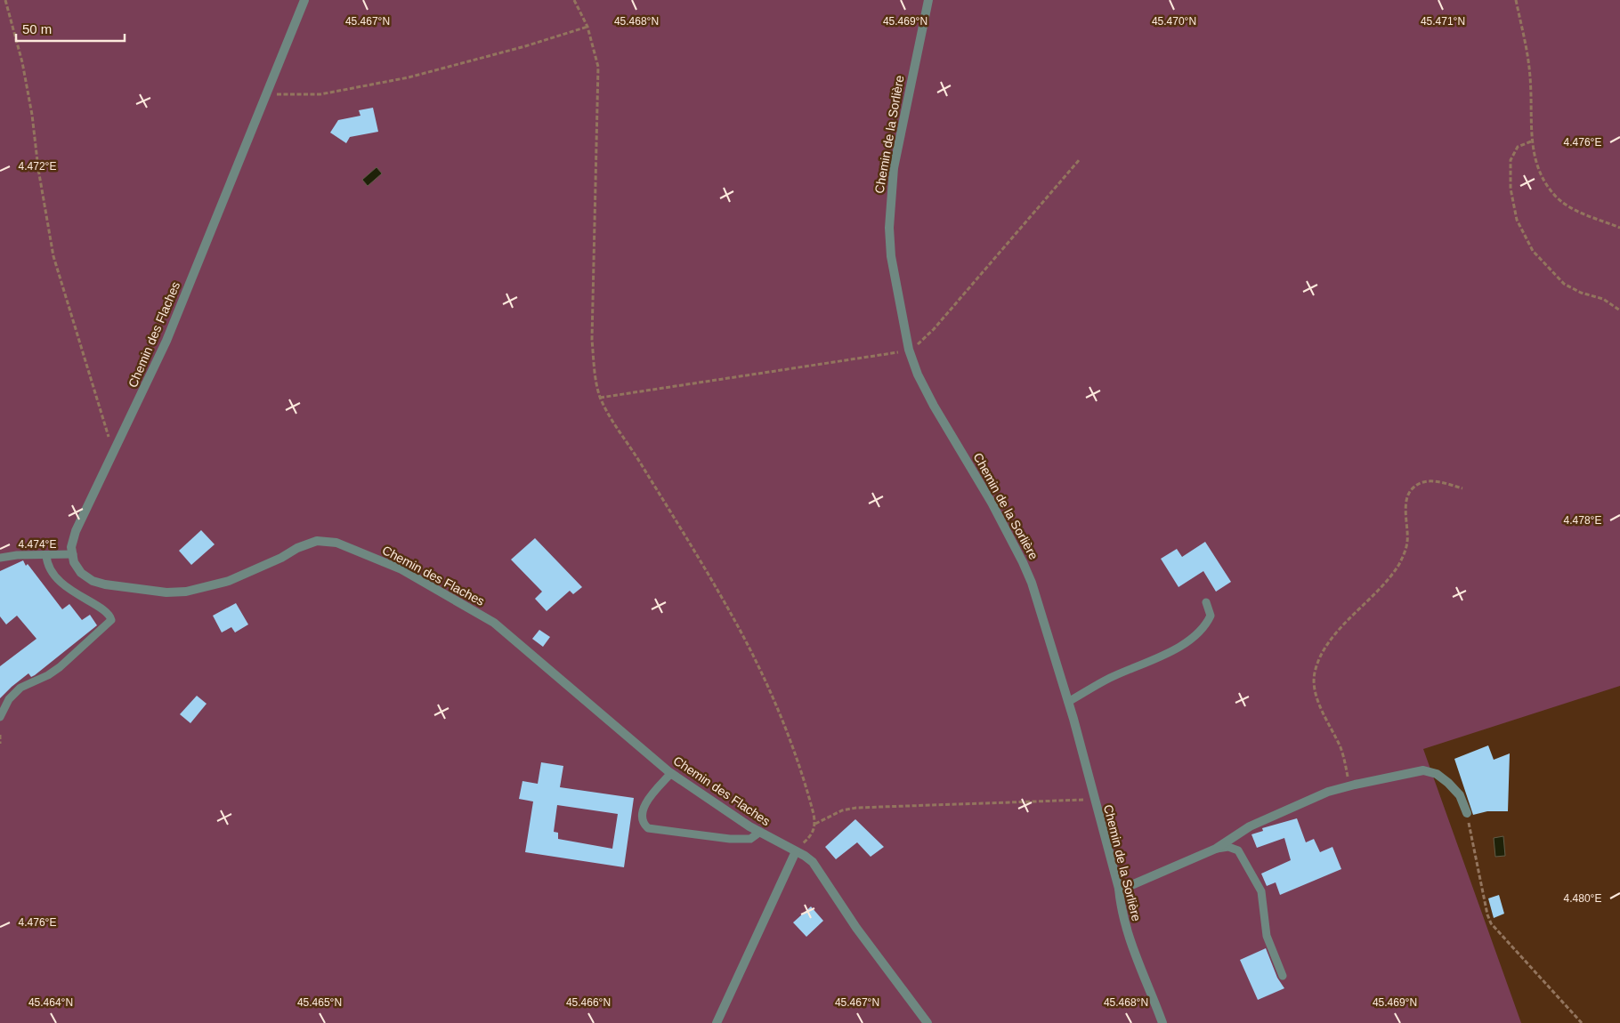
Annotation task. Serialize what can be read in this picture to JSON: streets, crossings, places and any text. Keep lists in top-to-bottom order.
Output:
{
  "streets": {
    "street": ["Chemin de la Sorlière", "Chemin des Flaches"]
  },
  "scale_bar": "50 m",
  "coordinates": [
    "45.467°N",
    "45.468°N",
    "45.469°N",
    "45.470°N",
    "45.471°N",
    "4.476°E",
    "4.472°E",
    "4.478°E",
    "4.474°E",
    "4.480°E",
    "45.464°N",
    "45.465°N",
    "45.466°N"
  ]
}
